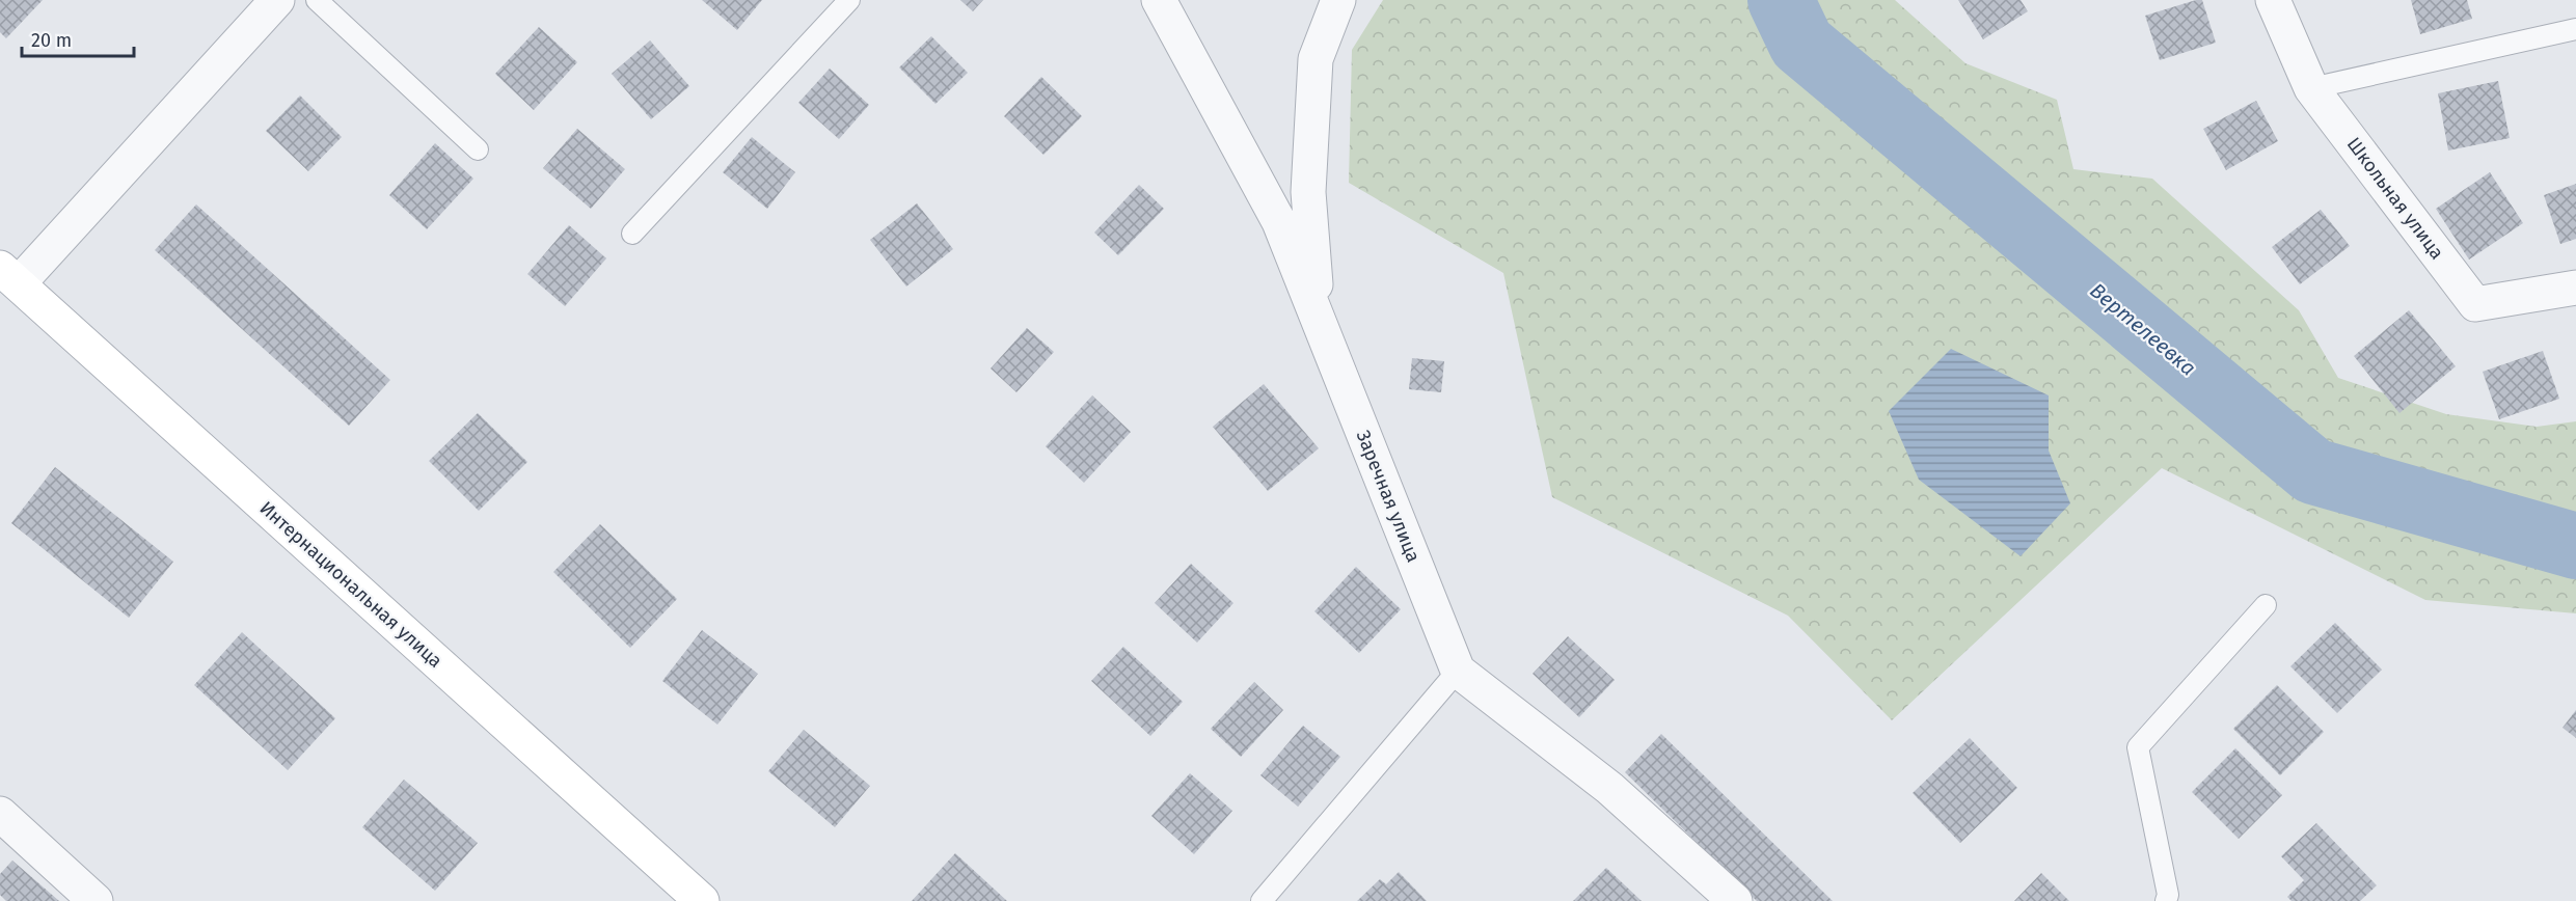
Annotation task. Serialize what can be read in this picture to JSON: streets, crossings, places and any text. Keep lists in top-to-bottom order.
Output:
{
  "streets": {
    "street": ["Школьная улица", "Заречная улица", "Интернациональная улица"]
  },
  "water": ["Вертелеевка"],
  "scale_bar": "20 m"
}
